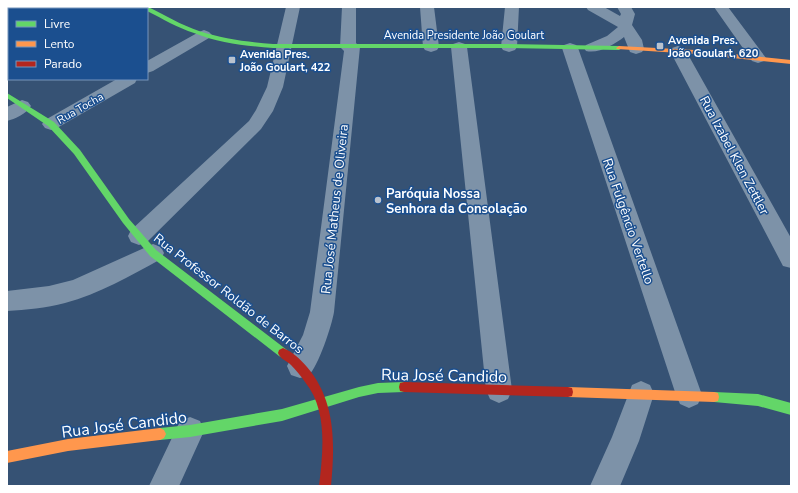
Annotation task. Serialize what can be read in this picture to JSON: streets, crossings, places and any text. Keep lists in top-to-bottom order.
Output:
{
  "streets": {
    "street": [
      "Avenida Presidente João Goulart",
      "Rua Tocha",
      "Rua Izabel Klen Zettler",
      "Rua José Matheus de Oliveira",
      "Rua Fulgêncio Vertello",
      "Rua Professor Roldão de Barros",
      "Rua José Candido"
    ]
  },
  "crossings": [
    ["Avenida Presidente João Goulart", "Rua Izabel Klen Zettler"],
    ["Avenida Presidente João Goulart", "Rua José Matheus de Oliveira"],
    ["Avenida Presidente João Goulart", "Rua Fulgêncio Vertello"],
    ["Rua Tocha", "Rua Professor Roldão de Barros"],
    ["Rua José Matheus de Oliveira", "Rua Professor Roldão de Barros"],
    ["Rua Fulgêncio Vertello", "Rua José Candido"],
    ["Rua Professor Roldão de Barros", "Rua José Candido"]
  ],
  "places": {
    "transit": ["Avenida Pres. João Goulart, 620", "Avenida Pres. João Goulart, 422"],
    "other": ["Paróquia Nossa Senhora da Consolação"]
  },
  "legend": ["Livre", "Lento", "Parado"]
}
